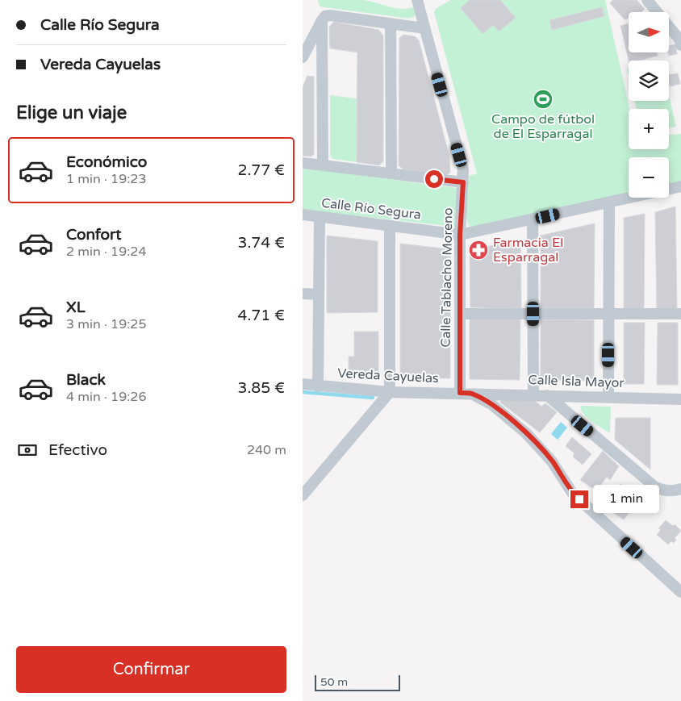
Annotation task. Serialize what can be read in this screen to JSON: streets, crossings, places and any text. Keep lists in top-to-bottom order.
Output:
{
  "streets": {
    "street": [
      "Calle Río Segura",
      "Calle Tablacho Moreno",
      "Vereda Cayuelas",
      "Calle Isla Mayor"
    ]
  },
  "crossings": [
    ["Calle Río Segura", "Calle Tablacho Moreno"],
    ["Calle Tablacho Moreno", "Vereda Cayuelas"],
    ["Calle Tablacho Moreno", "Calle Isla Mayor"],
    ["Vereda Cayuelas", "Calle Isla Mayor"]
  ],
  "places": {
    "sports": ["Campo de fútbol de El Esparragal"],
    "pharmacy": ["Farmacia El Esparragal"]
  },
  "scale_bar": "50 m",
  "north": "right",
  "page": {
    "banner": ["Calle Río Segura", "Vereda Cayuelas"],
    "map_buttons": ["+", "−"],
    "heading": "Elige un viaje",
    "list": [
      {
        "name": "Económico",
        "note": "1 min · 19:23",
        "value": "2.77 €"
      },
      {
        "name": "Confort",
        "note": "2 min · 19:24",
        "value": "3.74 €"
      },
      {
        "name": "XL",
        "note": "3 min · 19:25",
        "value": "4.71 €"
      },
      {
        "name": "Black",
        "note": "4 min · 19:26",
        "value": "3.85 €"
      }
    ],
    "pay": ["Efectivo", "240 m"],
    "bubble": "1 min",
    "buttons": "Confirmar",
    "scale": "50 m"
  }
}
